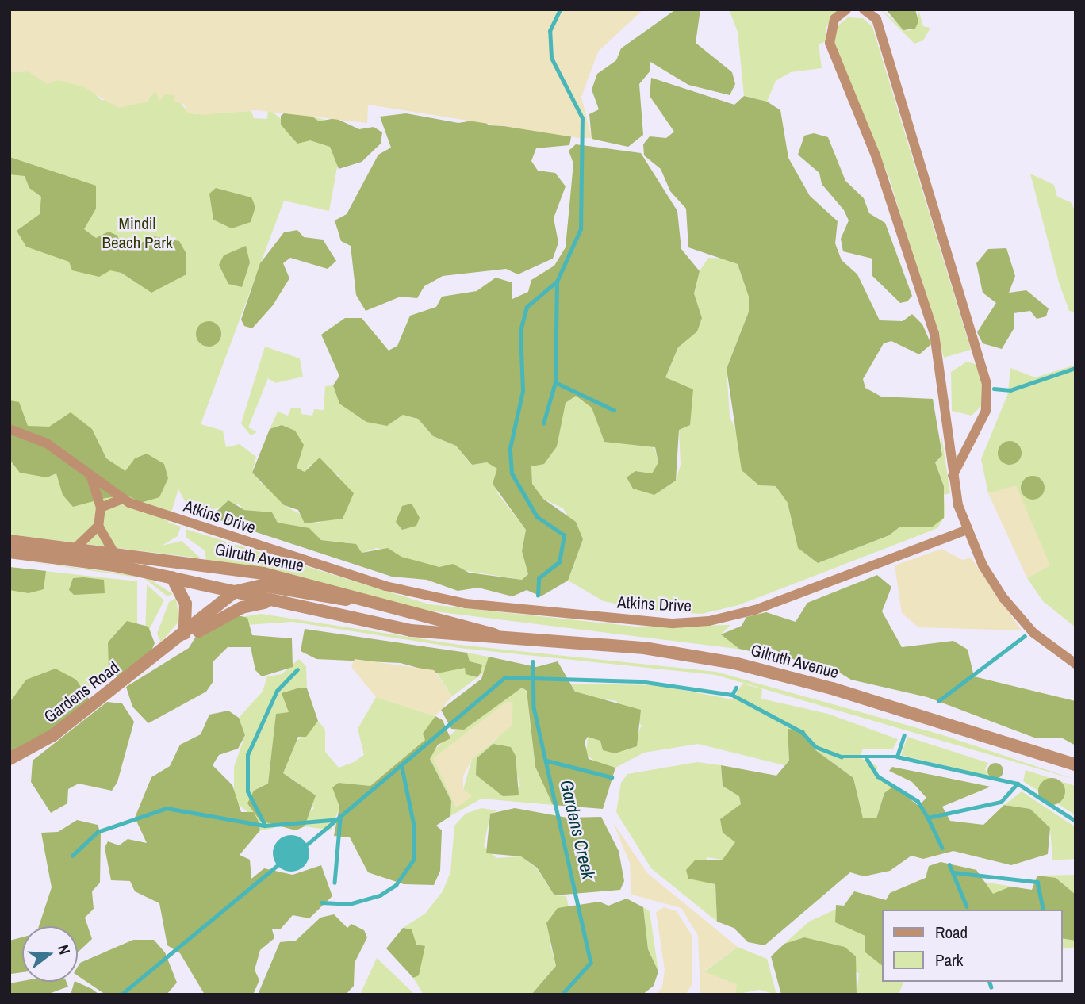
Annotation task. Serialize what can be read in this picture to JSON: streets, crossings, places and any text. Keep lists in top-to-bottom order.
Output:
{
  "streets": {
    "street": ["Atkins Drive", "Gilruth Avenue", "Gardens Road"]
  },
  "crossings": [
    ["Gilruth Avenue", "Gardens Road"]
  ],
  "water": ["Gardens Creek"],
  "parks": ["Mindil Beach Park"],
  "legend": ["Road", "Park"],
  "north": "right"
}
